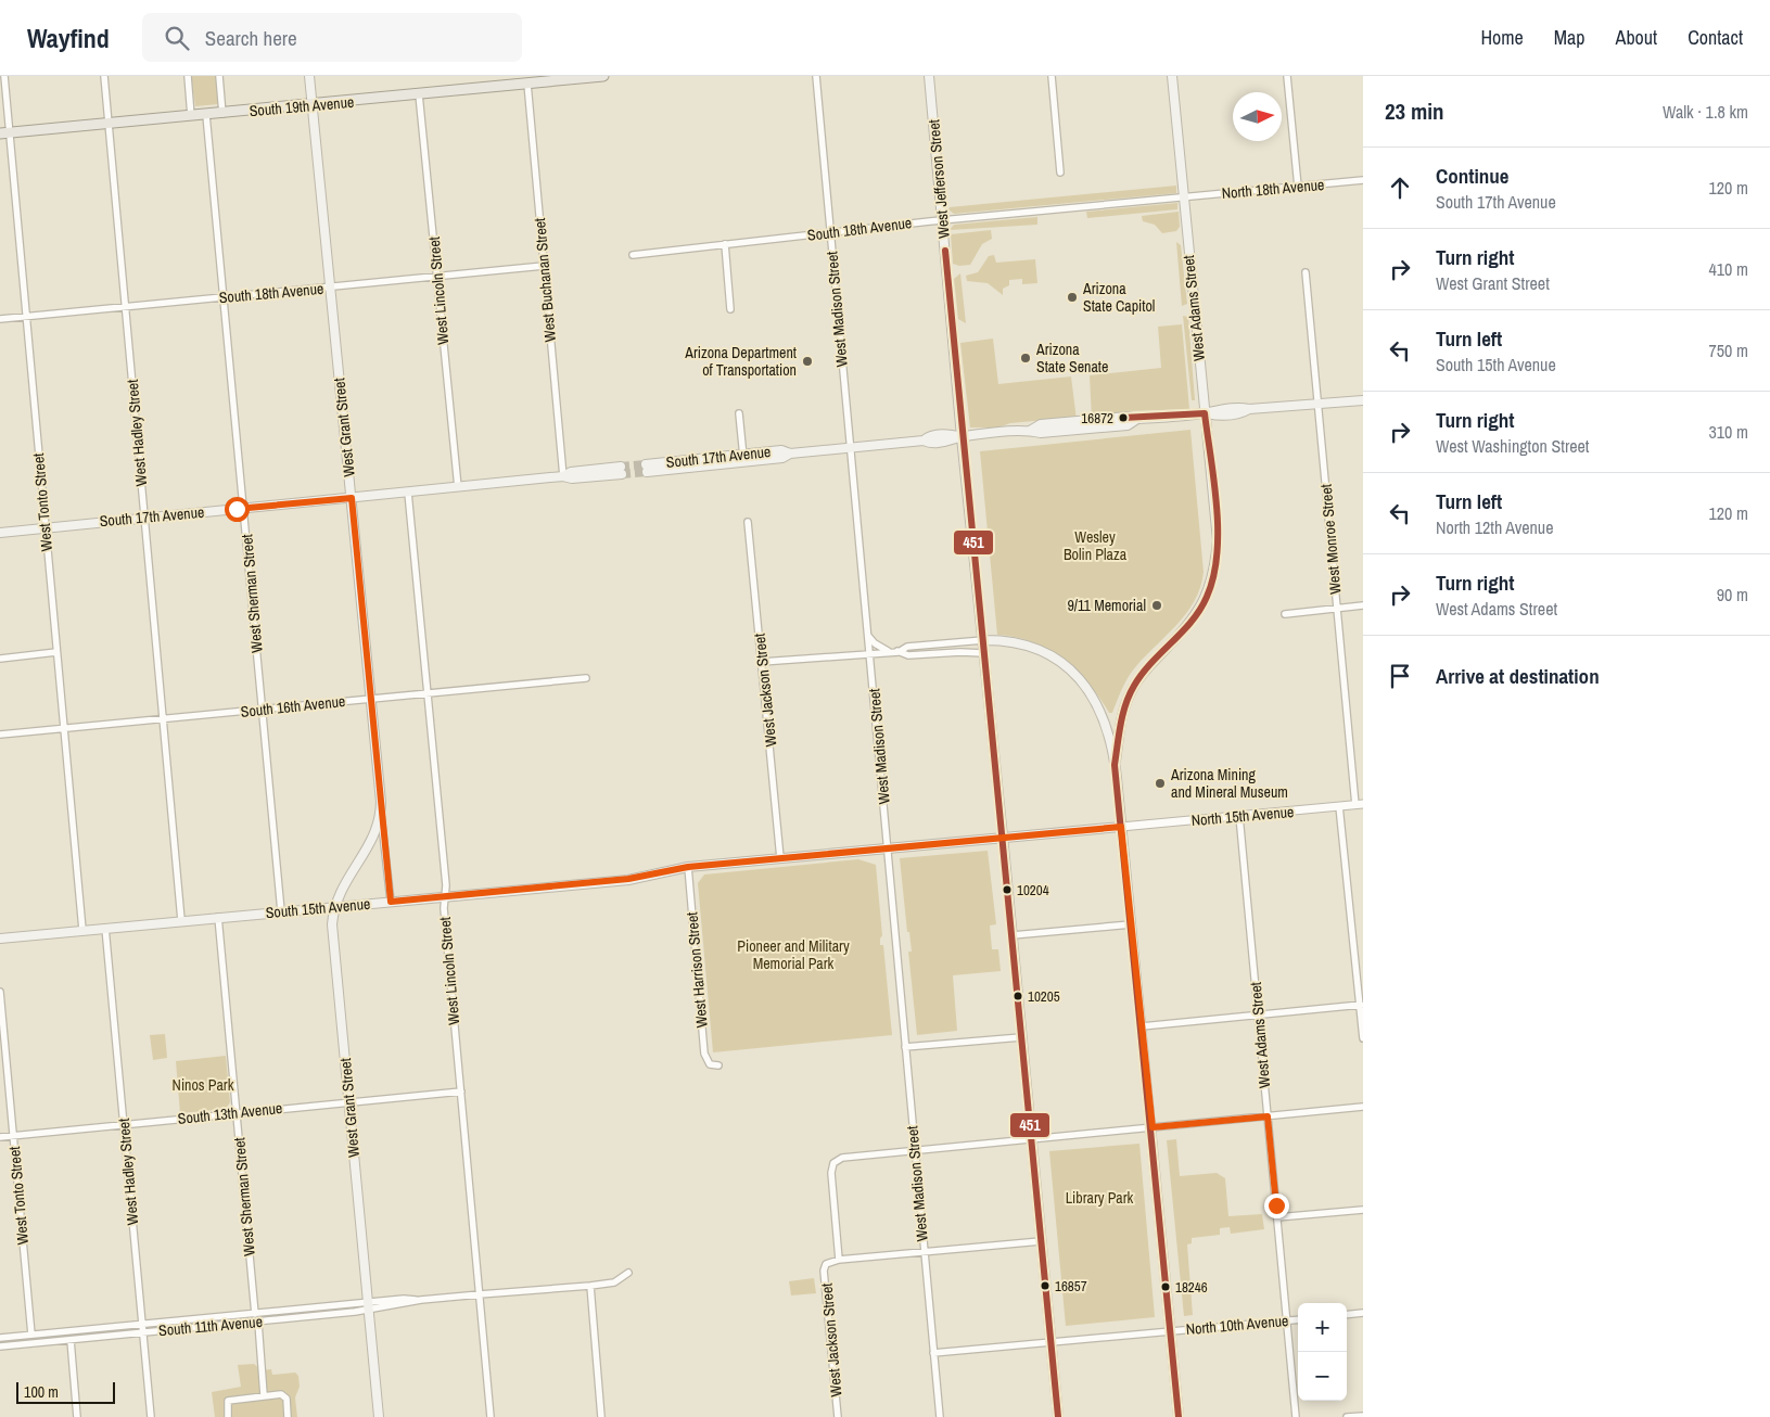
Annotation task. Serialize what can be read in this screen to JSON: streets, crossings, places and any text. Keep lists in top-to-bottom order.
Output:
{
  "streets": {
    "main road": [
      "South 19th Avenue",
      "West Jefferson Street",
      "West Adams Street",
      "West Grant Street",
      "South 17th Avenue",
      "South 15th Avenue"
    ],
    "street": [
      "North 18th Avenue",
      "South 18th Avenue",
      "West Buchanan Street",
      "West Lincoln Street",
      "West Madison Street",
      "West Hadley Street",
      "West Tonto Street",
      "West Monroe Street",
      "West Sherman Street",
      "West Jackson Street",
      "South 16th Avenue",
      "North 15th Avenue",
      "West Harrison Street",
      "South 13th Avenue",
      "North 10th Avenue",
      "South 11th Avenue"
    ]
  },
  "crossings": [
    ["South 19th Avenue", "West Buchanan Street"],
    ["South 19th Avenue", "West Lincoln Street"],
    ["South 19th Avenue", "West Grant Street"],
    ["South 19th Avenue", "West Hadley Street"],
    ["South 19th Avenue", "West Tonto Street"],
    ["South 19th Avenue", "West Sherman Street"],
    ["West Jefferson Street", "South 18th Avenue"],
    ["West Jefferson Street", "South 17th Avenue"],
    ["West Jefferson Street", "South 15th Avenue"],
    ["West Jefferson Street", "North 10th Avenue"],
    ["North 18th Avenue", "South 18th Avenue"],
    ["North 18th Avenue", "West Adams Street"],
    ["South 18th Avenue", "West Buchanan Street"],
    ["South 18th Avenue", "West Lincoln Street"],
    ["South 18th Avenue", "West Adams Street"],
    ["South 18th Avenue", "West Madison Street"],
    ["South 18th Avenue", "West Grant Street"],
    ["South 18th Avenue", "West Hadley Street"],
    ["South 18th Avenue", "West Tonto Street"],
    ["South 18th Avenue", "West Sherman Street"],
    ["West Buchanan Street", "South 17th Avenue"],
    ["West Lincoln Street", "South 17th Avenue"],
    ["West Lincoln Street", "South 16th Avenue"],
    ["West Lincoln Street", "South 15th Avenue"],
    ["West Lincoln Street", "South 13th Avenue"],
    ["West Lincoln Street", "South 11th Avenue"],
    ["West Adams Street", "South 17th Avenue"],
    ["West Adams Street", "North 15th Avenue"],
    ["West Adams Street", "North 10th Avenue"],
    ["West Madison Street", "South 17th Avenue"],
    ["West Madison Street", "South 15th Avenue"],
    ["West Madison Street", "North 10th Avenue"],
    ["West Grant Street", "South 17th Avenue"],
    ["West Grant Street", "South 16th Avenue"],
    ["West Grant Street", "South 15th Avenue"],
    ["West Grant Street", "South 13th Avenue"],
    ["West Grant Street", "South 11th Avenue"],
    ["West Hadley Street", "South 17th Avenue"],
    ["West Hadley Street", "South 16th Avenue"],
    ["West Hadley Street", "South 15th Avenue"],
    ["West Hadley Street", "South 13th Avenue"],
    ["West Hadley Street", "South 11th Avenue"],
    ["South 17th Avenue", "West Tonto Street"],
    ["South 17th Avenue", "West Monroe Street"],
    ["South 17th Avenue", "West Sherman Street"],
    ["West Tonto Street", "South 16th Avenue"],
    ["West Tonto Street", "South 15th Avenue"],
    ["West Tonto Street", "South 13th Avenue"],
    ["West Tonto Street", "South 11th Avenue"],
    ["West Monroe Street", "North 15th Avenue"],
    ["West Sherman Street", "South 16th Avenue"],
    ["West Sherman Street", "South 15th Avenue"],
    ["West Sherman Street", "South 13th Avenue"],
    ["West Sherman Street", "South 11th Avenue"],
    ["West Jackson Street", "South 15th Avenue"],
    ["North 15th Avenue", "South 15th Avenue"],
    ["South 15th Avenue", "West Harrison Street"]
  ],
  "parks": [
    "Wesley Bolin Plaza",
    "Pioneer and Military Memorial Park",
    "Ninos Park",
    "Library Park"
  ],
  "places": [
    "Arizona State Capitol",
    "Arizona State Senate",
    "Arizona Department of Transportation",
    "16872",
    "9/11 Memorial",
    "Arizona Mining and Mineral Museum",
    "10204",
    "10205",
    "16857",
    "18246"
  ],
  "lines": ["transit line 451"],
  "scale_bar": "100 m",
  "north": "right",
  "page": {
    "header": "Wayfind",
    "search": "Search here",
    "nav": [
      "Home",
      "Map",
      "About",
      "Contact"
    ],
    "heading": ["23 min", "Walk · 1.8 km"],
    "list": [
      ["Continue", "South 17th Avenue", "120 m"],
      ["Turn right", "West Grant Street", "410 m"],
      ["Turn left", "South 15th Avenue", "750 m"],
      ["Turn right", "West Washington Street", "310 m"],
      ["Turn left", "North 12th Avenue", "120 m"],
      ["Turn right", "West Adams Street", "90 m"],
      "Arrive at destination"
    ],
    "map_buttons": ["+", "−"],
    "scale": "100 m"
  }
}
